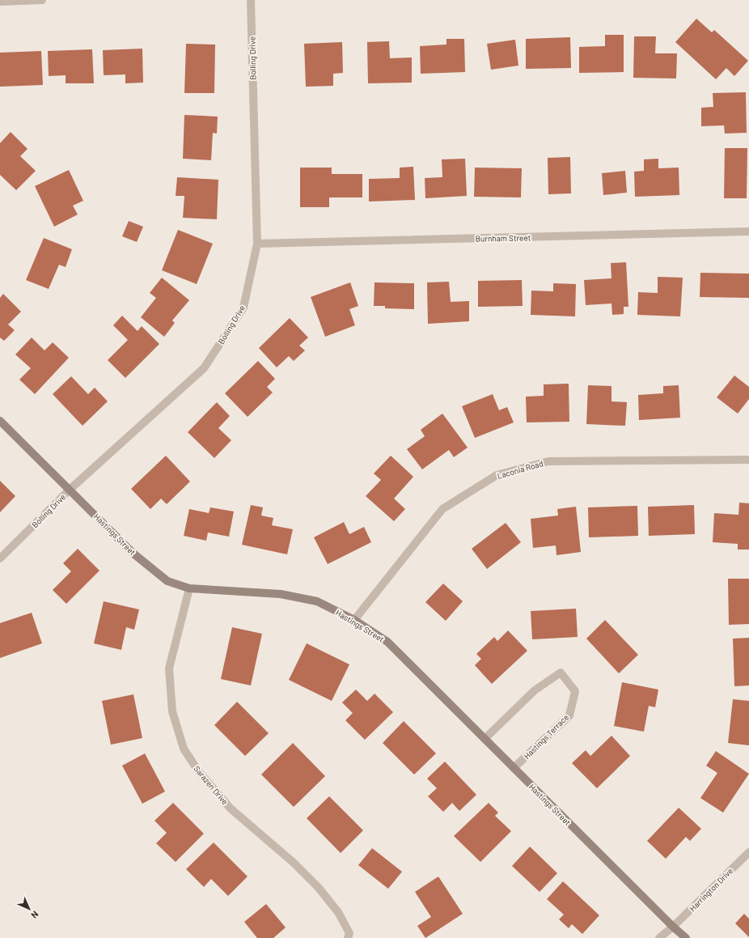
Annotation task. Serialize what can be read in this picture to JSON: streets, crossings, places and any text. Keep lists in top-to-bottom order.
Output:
{
  "streets": {
    "street": [
      "Bolling Drive",
      "Burnham Street",
      "Laconia Road",
      "Hastings Street",
      "Hastings Terrace",
      "Sarazen Drive",
      "Harrington Drive"
    ]
  },
  "crossings": [
    ["Bolling Drive", "Burnham Street"],
    ["Bolling Drive", "Hastings Street"],
    ["Laconia Road", "Hastings Street"],
    ["Hastings Street", "Hastings Terrace"],
    ["Hastings Street", "Sarazen Drive"],
    ["Hastings Street", "Harrington Drive"]
  ],
  "north": "bottom right"
}
